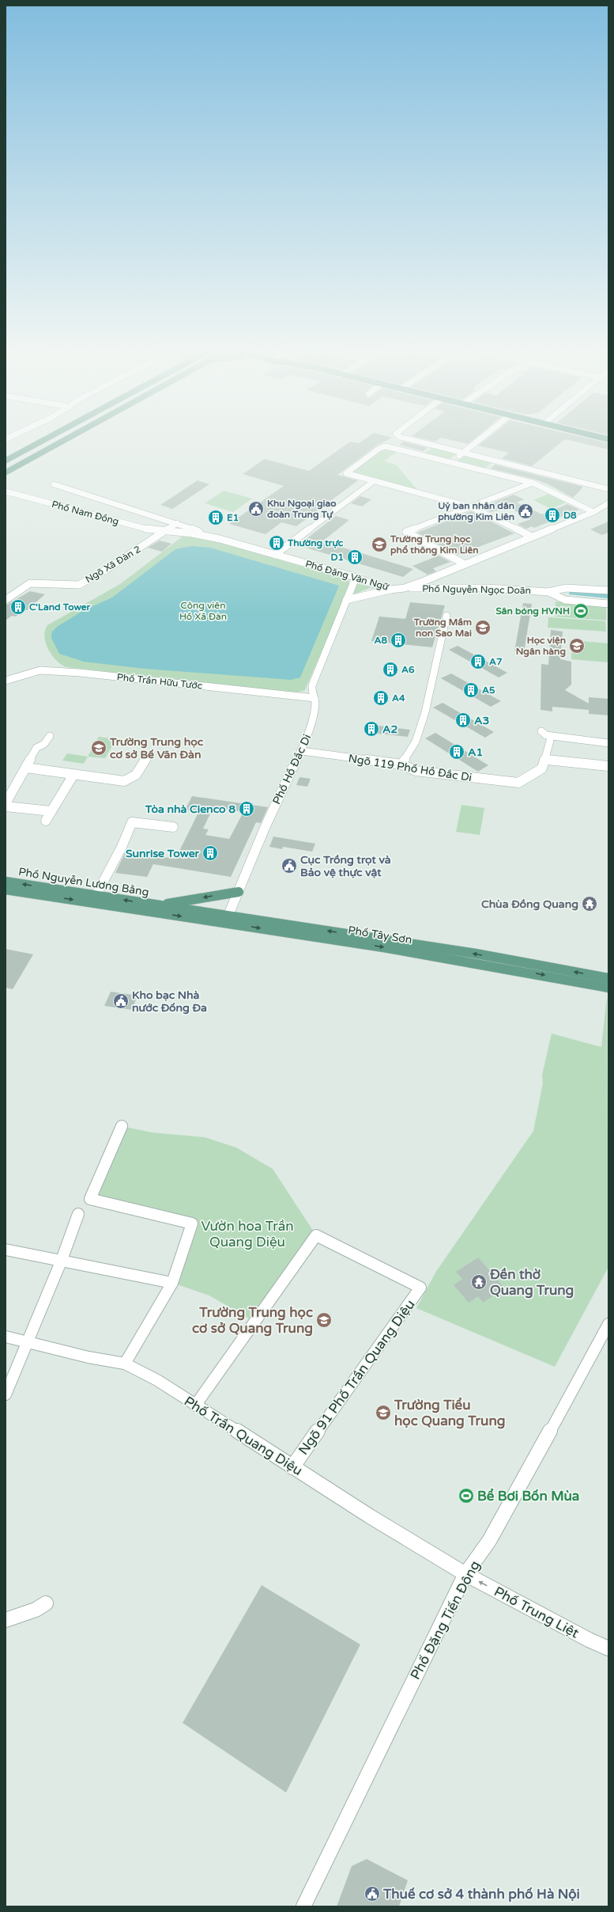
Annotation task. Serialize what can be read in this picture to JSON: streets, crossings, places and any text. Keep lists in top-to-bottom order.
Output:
{
  "streets": {
    "main road": ["Phố Nguyễn Lương Bằng", "Phố Tây Sơn"],
    "street": [
      "Phố Nam Đồng",
      "Ngõ Xã Đàn 2",
      "Phố Đặng Văn Ngữ",
      "Phố Nguyễn Ngọc Doãn",
      "Phố Trần Hữu Tước",
      "Ngõ 119 Phố Hồ Đắc Di",
      "Phố Hồ Đắc Di",
      "Ngõ 91 Phố Trần Quang Diệu",
      "Phố Trần Quang Diệu",
      "Phố Trung Liệt",
      "Phố Đặng Tiến Đông"
    ]
  },
  "crossings": [
    ["Phố Nam Đồng", "Ngõ Xã Đàn 2"],
    ["Phố Nam Đồng", "Phố Đặng Văn Ngữ"],
    ["Ngõ Xã Đàn 2", "Phố Đặng Văn Ngữ"],
    ["Phố Đặng Văn Ngữ", "Phố Nguyễn Ngọc Doãn"],
    ["Phố Đặng Văn Ngữ", "Phố Hồ Đắc Di"],
    ["Phố Trần Hữu Tước", "Phố Hồ Đắc Di"],
    ["Ngõ 119 Phố Hồ Đắc Di", "Phố Hồ Đắc Di"],
    ["Phố Hồ Đắc Di", "Phố Tây Sơn"],
    ["Phố Nguyễn Lương Bằng", "Phố Tây Sơn"],
    ["Ngõ 91 Phố Trần Quang Diệu", "Phố Trần Quang Diệu"],
    ["Phố Trần Quang Diệu", "Phố Trung Liệt"],
    ["Phố Trần Quang Diệu", "Phố Đặng Tiến Đông"],
    ["Phố Trung Liệt", "Phố Đặng Tiến Đông"]
  ],
  "one_way": ["Phố Trung Liệt"],
  "parks": ["Công viên Hồ Xã Đàn", "Vườn hoa Trần Quang Diệu"],
  "places": {
    "public building": [
      "Khu Ngoại giao đoàn Trung Tự",
      "Uỷ ban nhân dân phường Kim Liên",
      "Cục Trồng trọt và Bảo vệ thực vật",
      "Kho bạc Nhà nước Đống Đa",
      "Thuế cơ sở 4 thành phố Hà Nội"
    ],
    "building": [
      "D8",
      "E1",
      "Thường trực",
      "D1",
      "C'Land Tower",
      "A8",
      "A7",
      "A6",
      "A5",
      "A4",
      "A3",
      "A2",
      "A1",
      "Tòa nhà Cienco 8",
      "Sunrise Tower"
    ],
    "school or university": [
      "Trường Trung học phổ thông Kim Liên",
      "Trường Mầm non Sao Mai",
      "Học viện Ngân hàng",
      "Trường Trung học cơ sở Bế Văn Đàn",
      "Trường Trung học cơ sở Quang Trung",
      "Trường Tiểu học Quang Trung"
    ],
    "sports": ["Sân bóng HVNH", "Bể Bơi Bốn Mùa"],
    "temple": ["Chùa Đồng Quang", "Đền thờ Quang Trung"]
  }
}
